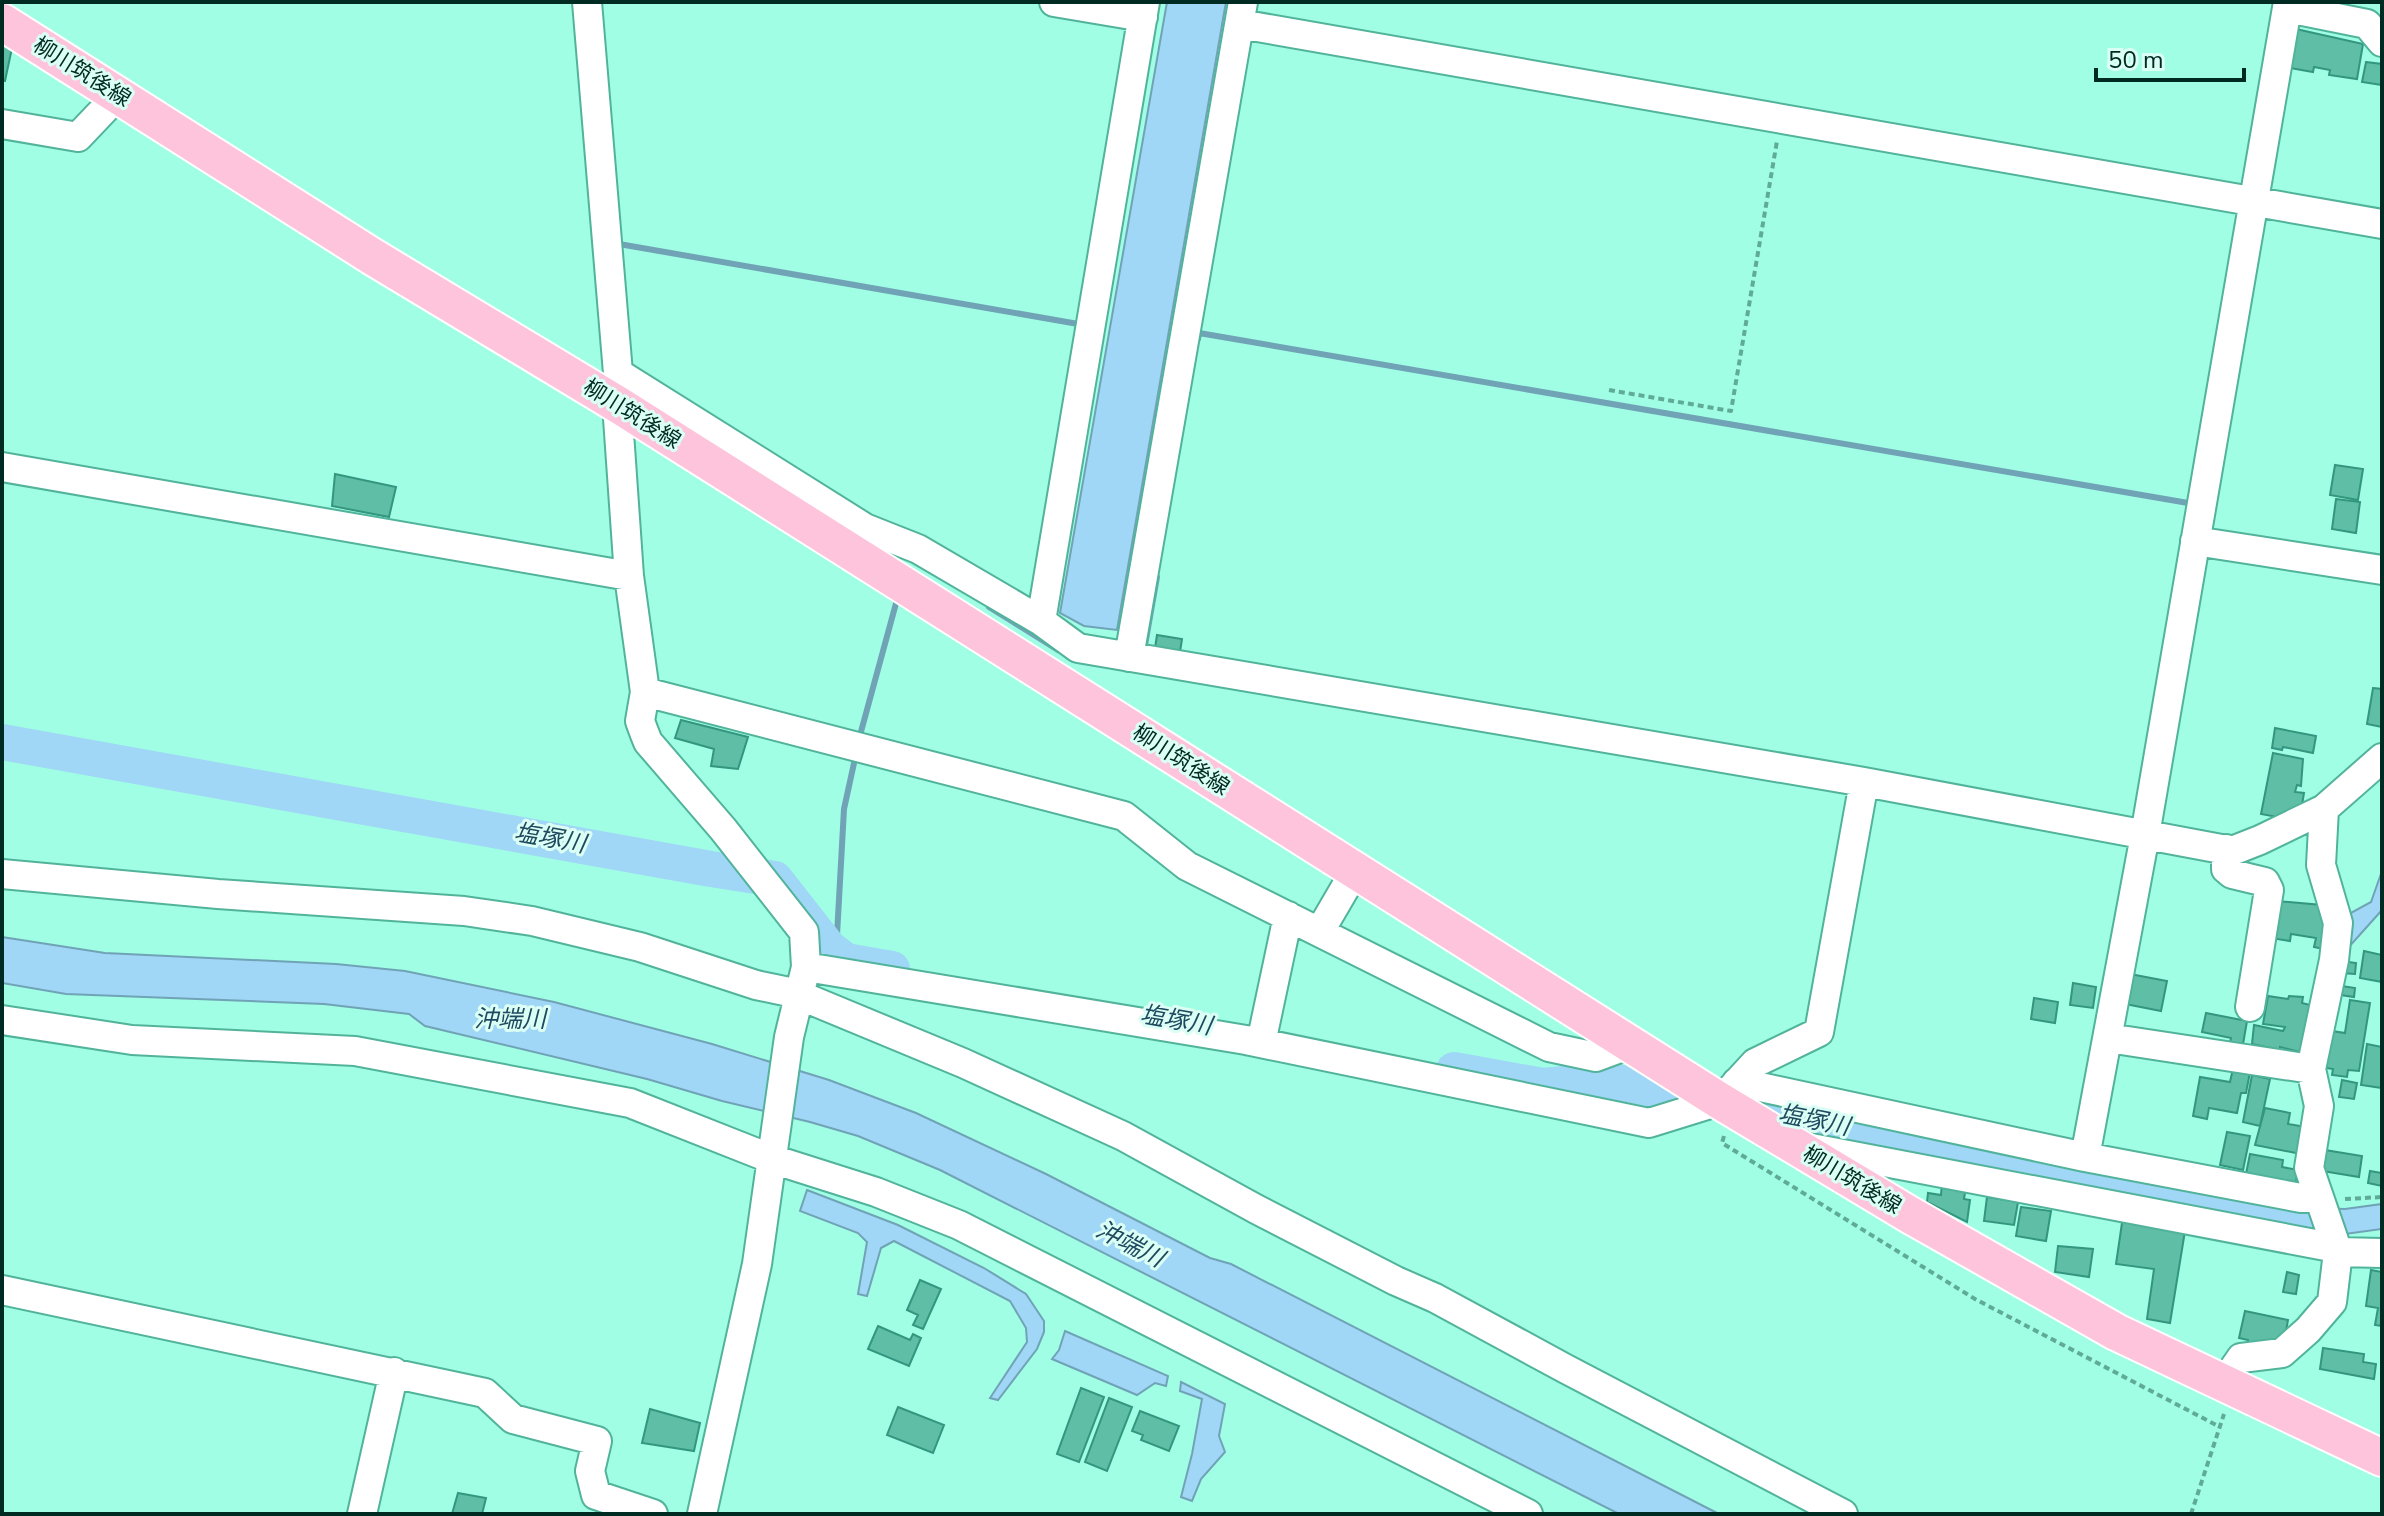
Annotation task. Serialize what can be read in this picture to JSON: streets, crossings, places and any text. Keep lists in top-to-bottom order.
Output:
{
  "streets": {
    "main road": ["柳川筑後線"]
  },
  "water": ["塩塚川", "沖端川"],
  "scale_bar": "50 m"
}
